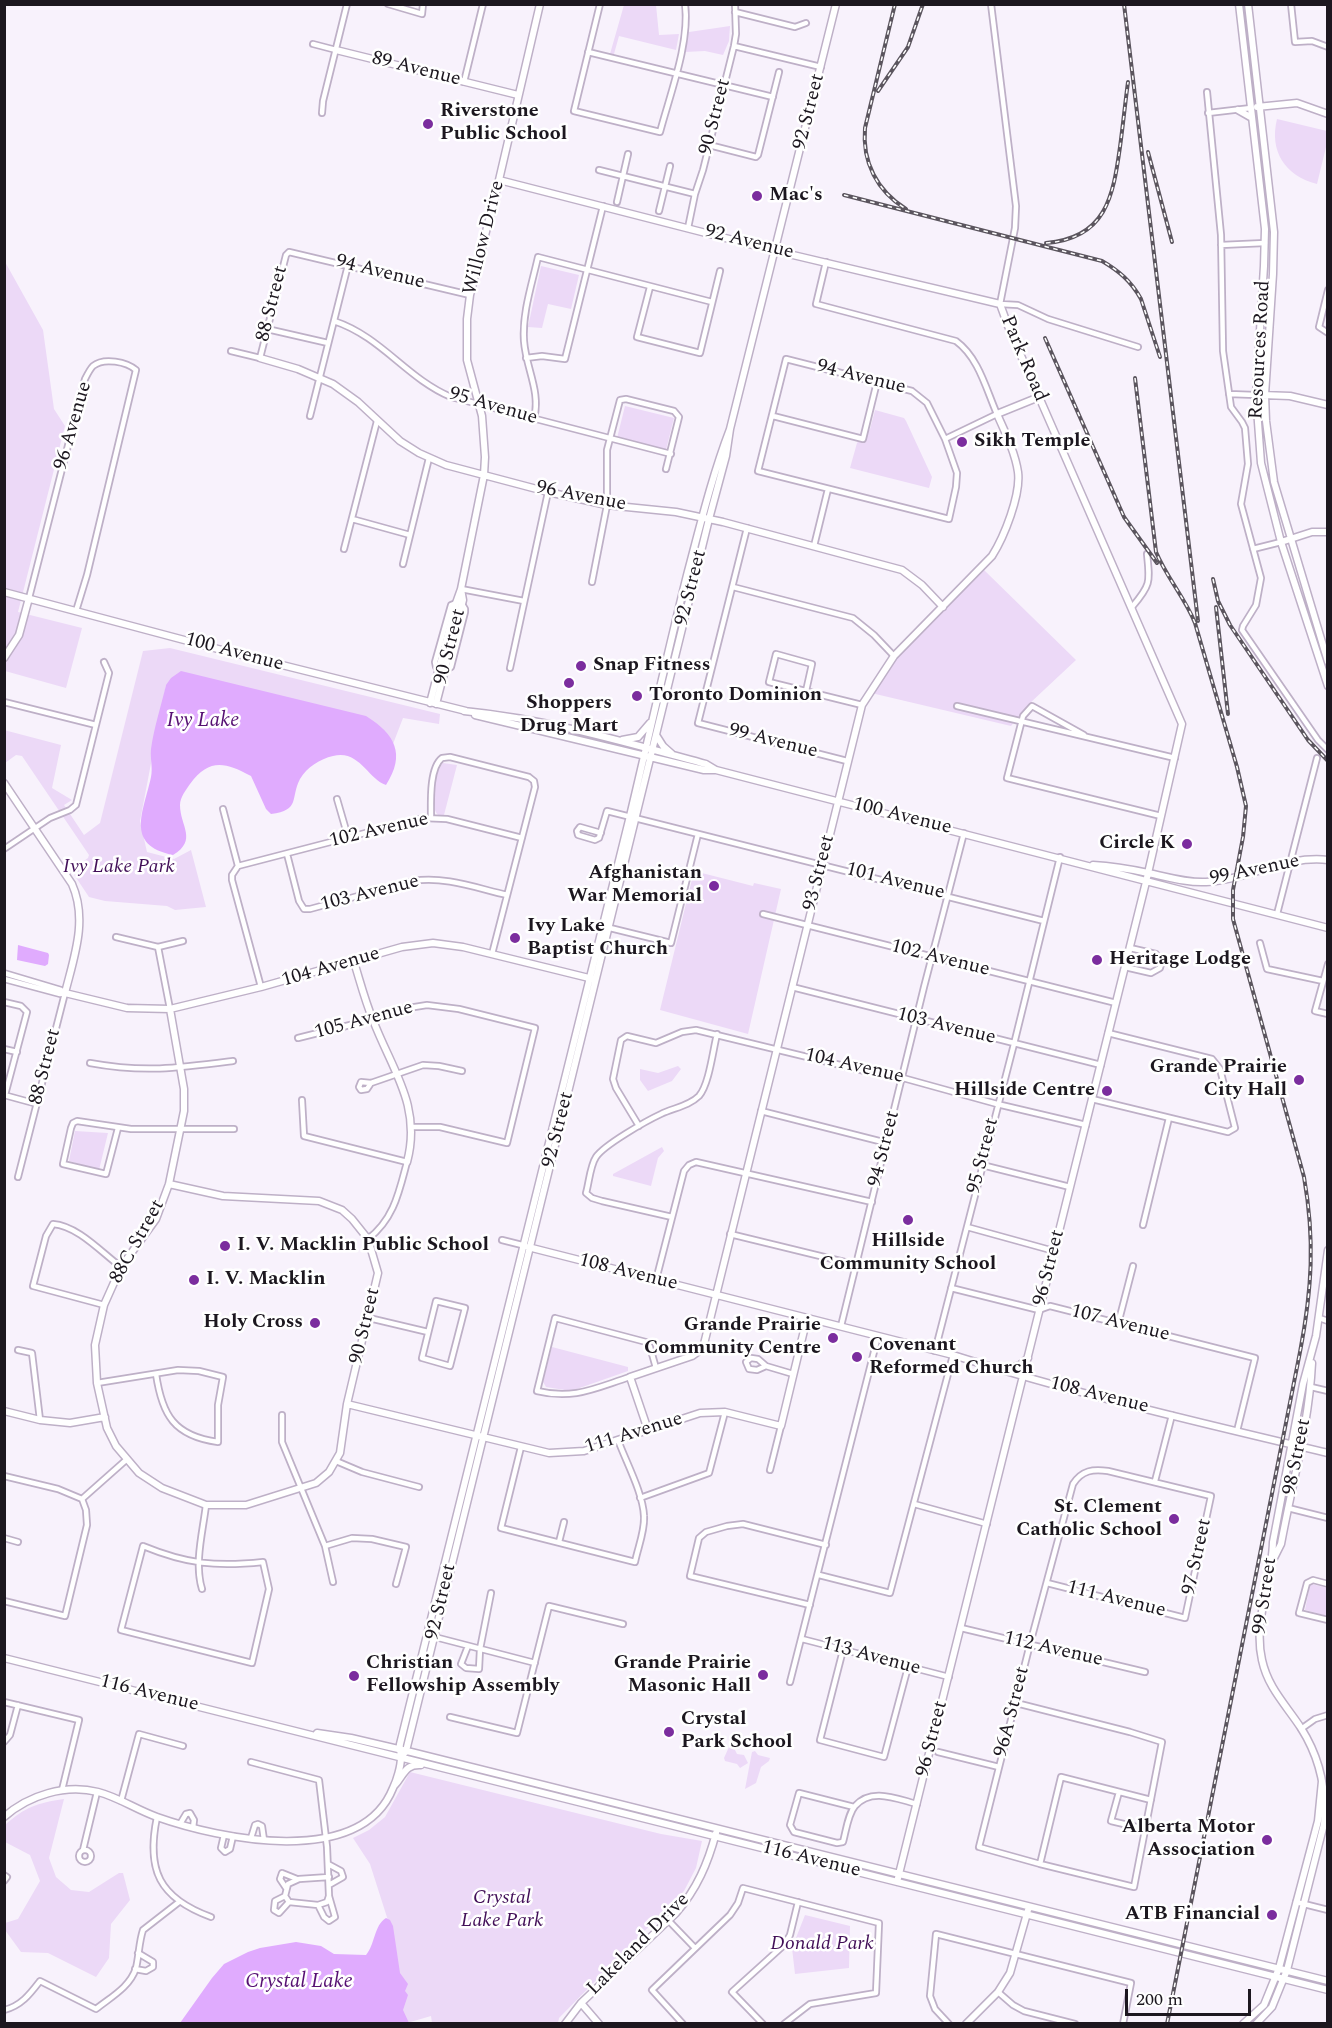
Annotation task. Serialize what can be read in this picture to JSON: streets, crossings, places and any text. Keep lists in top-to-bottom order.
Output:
{
  "streets": {
    "street": [
      "89 Avenue",
      "92 Street",
      "90 Street",
      "Willow Drive",
      "92 Avenue",
      "94 Avenue",
      "88 Street",
      "Resources Road",
      "Park Road",
      "95 Avenue",
      "96 Avenue",
      "100 Avenue",
      "99 Avenue",
      "102 Avenue",
      "93 Street",
      "101 Avenue",
      "103 Avenue",
      "104 Avenue",
      "105 Avenue",
      "94 Street",
      "95 Street",
      "88C Street",
      "96 Street",
      "108 Avenue",
      "107 Avenue",
      "111 Avenue",
      "98 Street",
      "97 Street",
      "99 Street",
      "112 Avenue",
      "113 Avenue",
      "116 Avenue",
      "96A Street",
      "Lakeland Drive"
    ]
  },
  "crossings": [
    ["89 Avenue", "Willow Drive"],
    ["92 Street", "92 Avenue"],
    ["92 Street", "96 Avenue"],
    ["92 Street", "100 Avenue"],
    ["92 Street", "101 Avenue"],
    ["92 Street", "104 Avenue"],
    ["92 Street", "108 Avenue"],
    ["92 Street", "111 Avenue"],
    ["92 Street", "116 Avenue"],
    ["90 Street", "Willow Drive"],
    ["90 Street", "92 Avenue"],
    ["90 Street", "96 Avenue"],
    ["90 Street", "100 Avenue"],
    ["90 Street", "111 Avenue"],
    ["Willow Drive", "92 Avenue"],
    ["Willow Drive", "94 Avenue"],
    ["Willow Drive", "95 Avenue"],
    ["Willow Drive", "96 Avenue"],
    ["92 Avenue", "Park Road"],
    ["92 Avenue", "93 Street"],
    ["94 Avenue", "88 Street"],
    ["88 Street", "96 Avenue"],
    ["88 Street", "104 Avenue"],
    ["Park Road", "96 Street"],
    ["96 Avenue", "100 Avenue"],
    ["96 Avenue", "93 Street"],
    ["100 Avenue", "99 Avenue"],
    ["100 Avenue", "93 Street"],
    ["100 Avenue", "94 Street"],
    ["100 Avenue", "95 Street"],
    ["100 Avenue", "96 Street"],
    ["99 Avenue", "93 Street"],
    ["99 Avenue", "96 Street"],
    ["102 Avenue", "93 Street"],
    ["102 Avenue", "103 Avenue"],
    ["102 Avenue", "94 Street"],
    ["102 Avenue", "95 Street"],
    ["102 Avenue", "96 Street"],
    ["93 Street", "101 Avenue"],
    ["93 Street", "103 Avenue"],
    ["93 Street", "104 Avenue"],
    ["93 Street", "108 Avenue"],
    ["101 Avenue", "94 Street"],
    ["101 Avenue", "95 Street"],
    ["103 Avenue", "94 Street"],
    ["103 Avenue", "95 Street"],
    ["103 Avenue", "96 Street"],
    ["104 Avenue", "94 Street"],
    ["104 Avenue", "95 Street"],
    ["104 Avenue", "88C Street"],
    ["104 Avenue", "96 Street"],
    ["94 Street", "108 Avenue"],
    ["95 Street", "108 Avenue"],
    ["95 Street", "107 Avenue"],
    ["96 Street", "108 Avenue"],
    ["96 Street", "107 Avenue"],
    ["96 Street", "112 Avenue"],
    ["96 Street", "113 Avenue"],
    ["96 Street", "116 Avenue"],
    ["108 Avenue", "107 Avenue"],
    ["108 Avenue", "98 Street"],
    ["111 Avenue", "97 Street"],
    ["111 Avenue", "96A Street"],
    ["98 Street", "99 Street"],
    ["97 Street", "96A Street"],
    ["99 Street", "116 Avenue"],
    ["112 Avenue", "96A Street"],
    ["116 Avenue", "Lakeland Drive"]
  ],
  "water": ["Ivy Lake", "Crystal Lake"],
  "parks": ["Ivy Lake Park", "Crystal Lake Park", "Donald Park"],
  "places": [
    "Riverstone Public School",
    "Mac's",
    "Sikh Temple",
    "Snap Fitness",
    "Shoppers Drug Mart",
    "Toronto Dominion",
    "Circle K",
    "Afghanistan War Memorial",
    "Ivy Lake Baptist Church",
    "Heritage Lodge",
    "Grande Prairie City Hall",
    "Hillside Centre",
    "Hillside Community School",
    "I. V. Macklin Public School",
    "I. V. Macklin",
    "Holy Cross",
    "Grande Prairie Community Centre",
    "Covenant Reformed Church",
    "St. Clement Catholic School",
    "Grande Prairie Masonic Hall",
    "Christian Fellowship Assembly",
    "Crystal Park School",
    "Alberta Motor Association",
    "ATB Financial"
  ],
  "scale_bar": "200 m"
}
